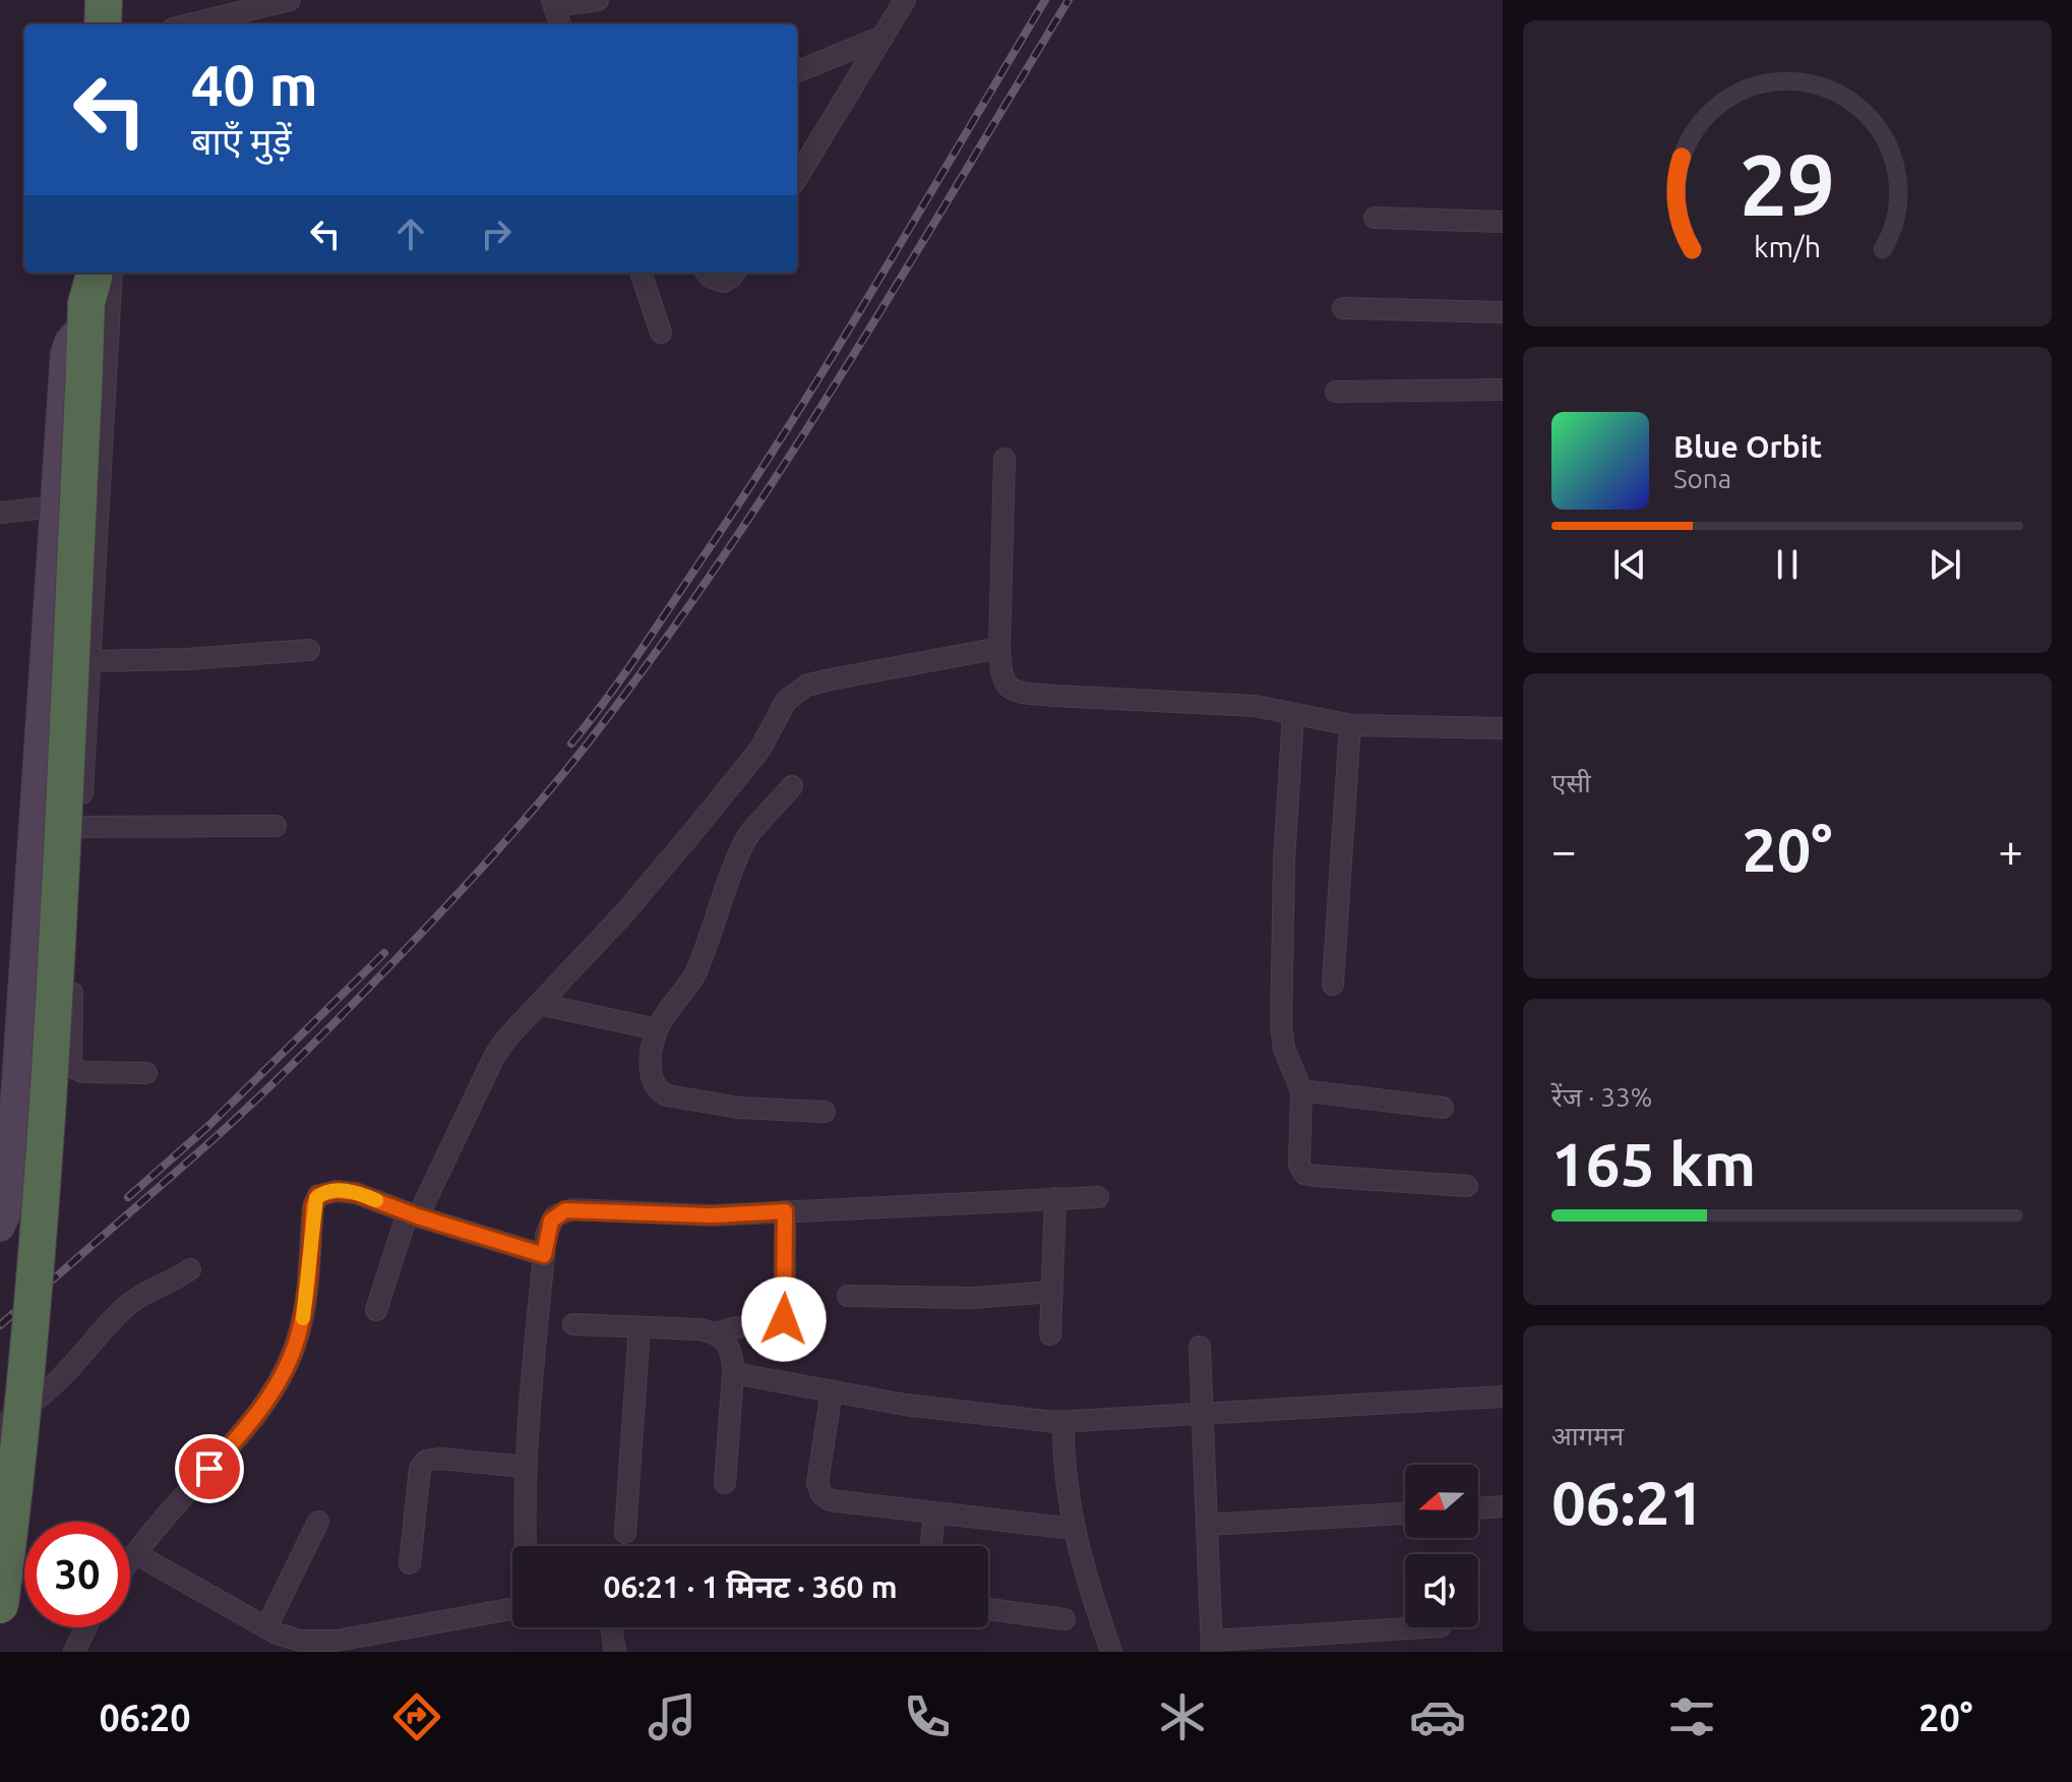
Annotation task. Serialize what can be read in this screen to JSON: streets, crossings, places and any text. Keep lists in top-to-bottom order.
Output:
{
  "north": "left",
  "page": {
    "turn": ["40 m", "बाएँ मुड़ें"],
    "song": ["Blue Orbit", "Sona"],
    "tile": [
      "एसी",
      ["रेंज · 33%", "165 km"],
      ["आगमन", "06:21"]
    ],
    "heat": ["−", "20°", "+"],
    "limit": "30",
    "trip": "06:21 · 1 मिनट · 360 m",
    "tabs": ["06:20", "20°"],
    "gauge": ["29", "km/h"]
  }
}
